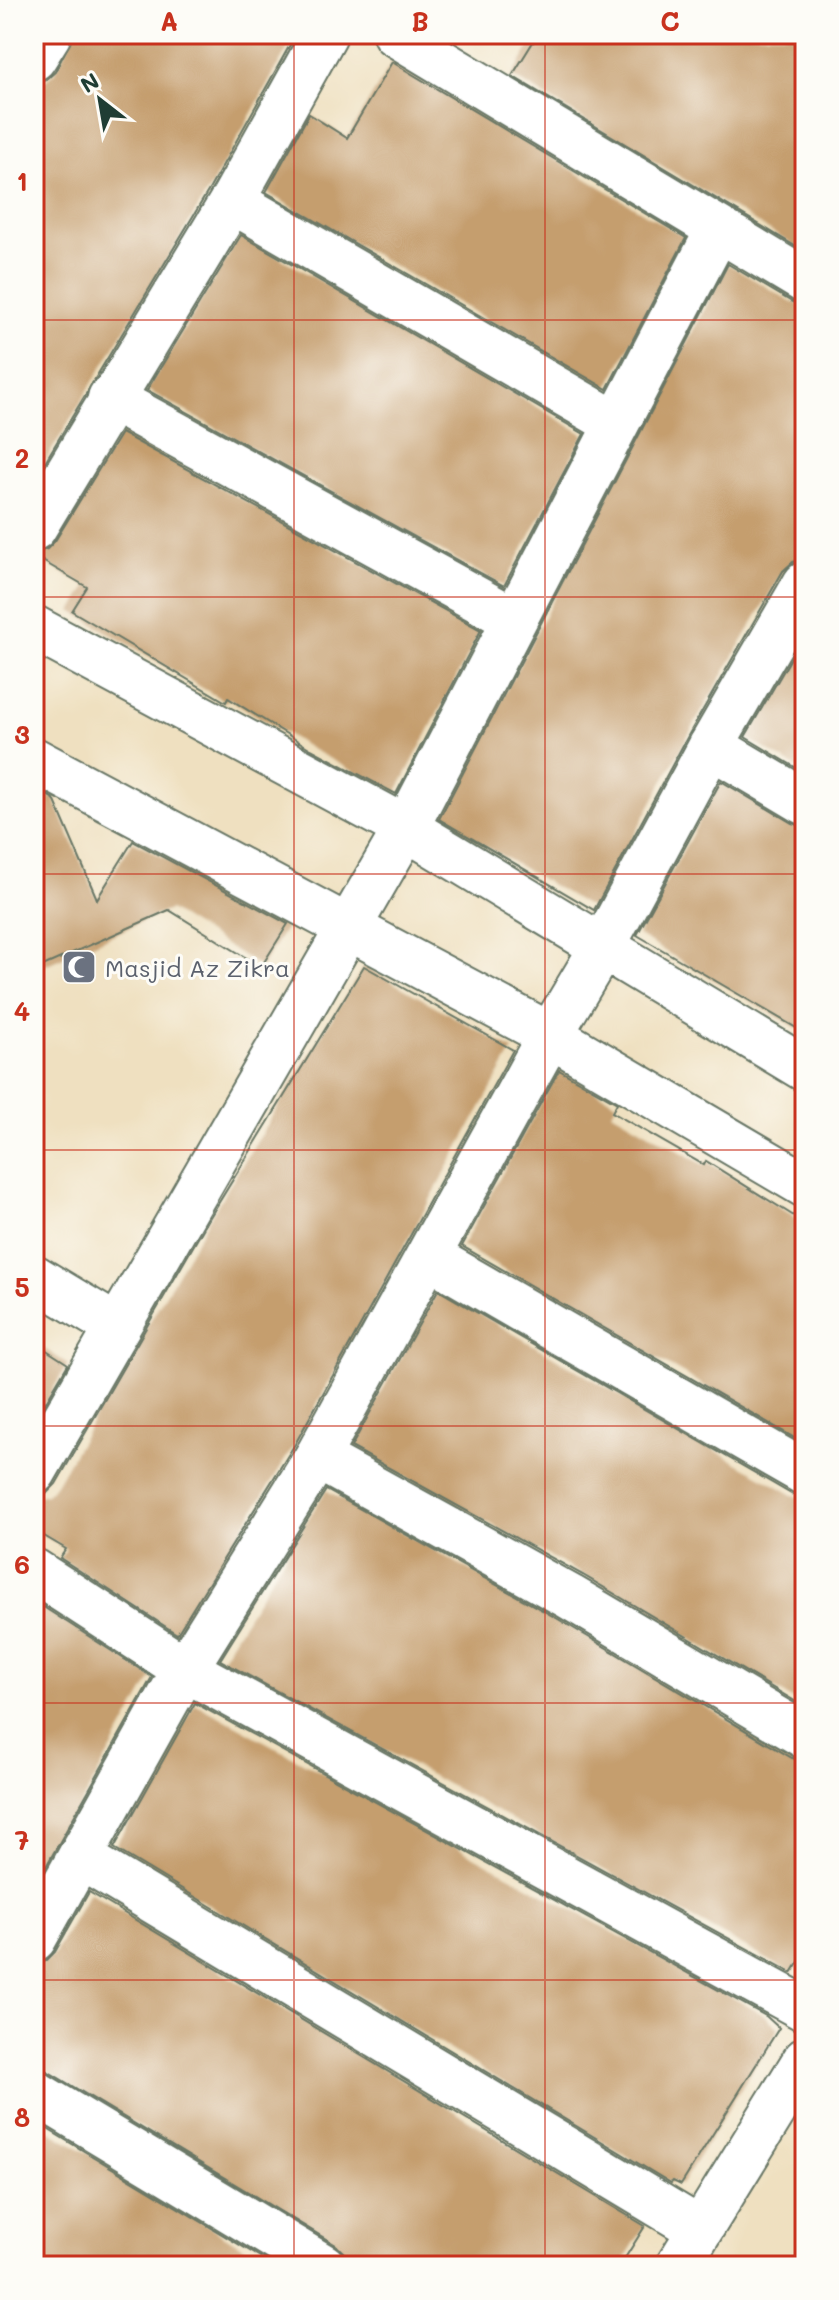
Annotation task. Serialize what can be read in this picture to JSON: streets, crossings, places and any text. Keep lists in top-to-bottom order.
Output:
{
  "places": {
    "mosque": ["Masjid Az Zikra"]
  },
  "north": "top left",
  "grid": {
    "columns": ["A", "B", "C"],
    "rows": [
      "1",
      "2",
      "3",
      "4",
      "5",
      "6",
      "7",
      "8"
    ]
  }
}
